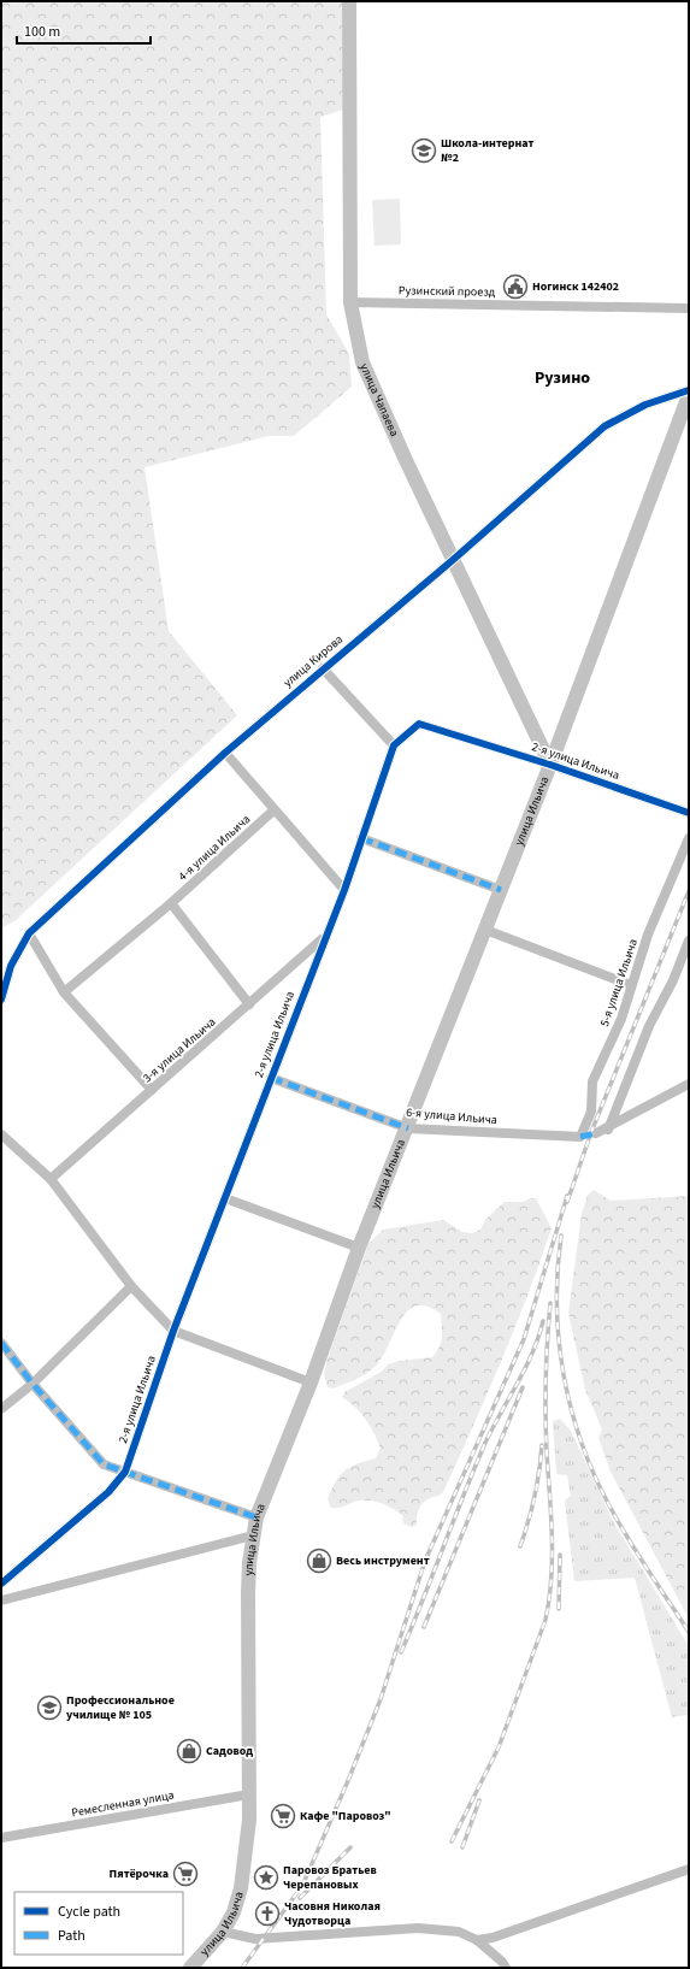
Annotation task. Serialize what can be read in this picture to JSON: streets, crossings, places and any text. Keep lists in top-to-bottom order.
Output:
{
  "streets": {
    "main road": ["улица Чапаева", "улица Ильича"],
    "street": [
      "Рузинский проезд",
      "улица Кирова",
      "2-я улица Ильича",
      "4-я улица Ильича",
      "5-я улица Ильича",
      "3-я улица Ильича",
      "6-я улица Ильича",
      "Ремесленная улица"
    ]
  },
  "crossings": [
    ["Рузинский проезд", "улица Чапаева"],
    ["улица Чапаева", "улица Кирова"],
    ["улица Чапаева", "2-я улица Ильича"],
    ["улица Чапаева", "улица Ильича"],
    ["2-я улица Ильича", "улица Ильича"],
    ["2-я улица Ильича", "3-я улица Ильича"],
    ["2-я улица Ильича", "6-я улица Ильича"],
    ["улица Ильича", "6-я улица Ильича"],
    ["улица Ильича", "Ремесленная улица"],
    ["5-я улица Ильича", "6-я улица Ильича"]
  ],
  "districts": ["Рузино"],
  "places": {
    "school or university": ["Школа-интернат №2", "Профессиональное училище № 105"],
    "public building": ["Ногинск 142402"],
    "shop": ["Весь инструмент", "Садовод"],
    "supermarket": ["Кафе \"Паровоз\"", "Пятёрочка"],
    "place": ["Паровоз Братьев Черепановых"],
    "church": ["Часовня Николая Чудотворца"]
  },
  "legend": ["Cycle path", "Path"],
  "scale_bar": "100 m"
}
